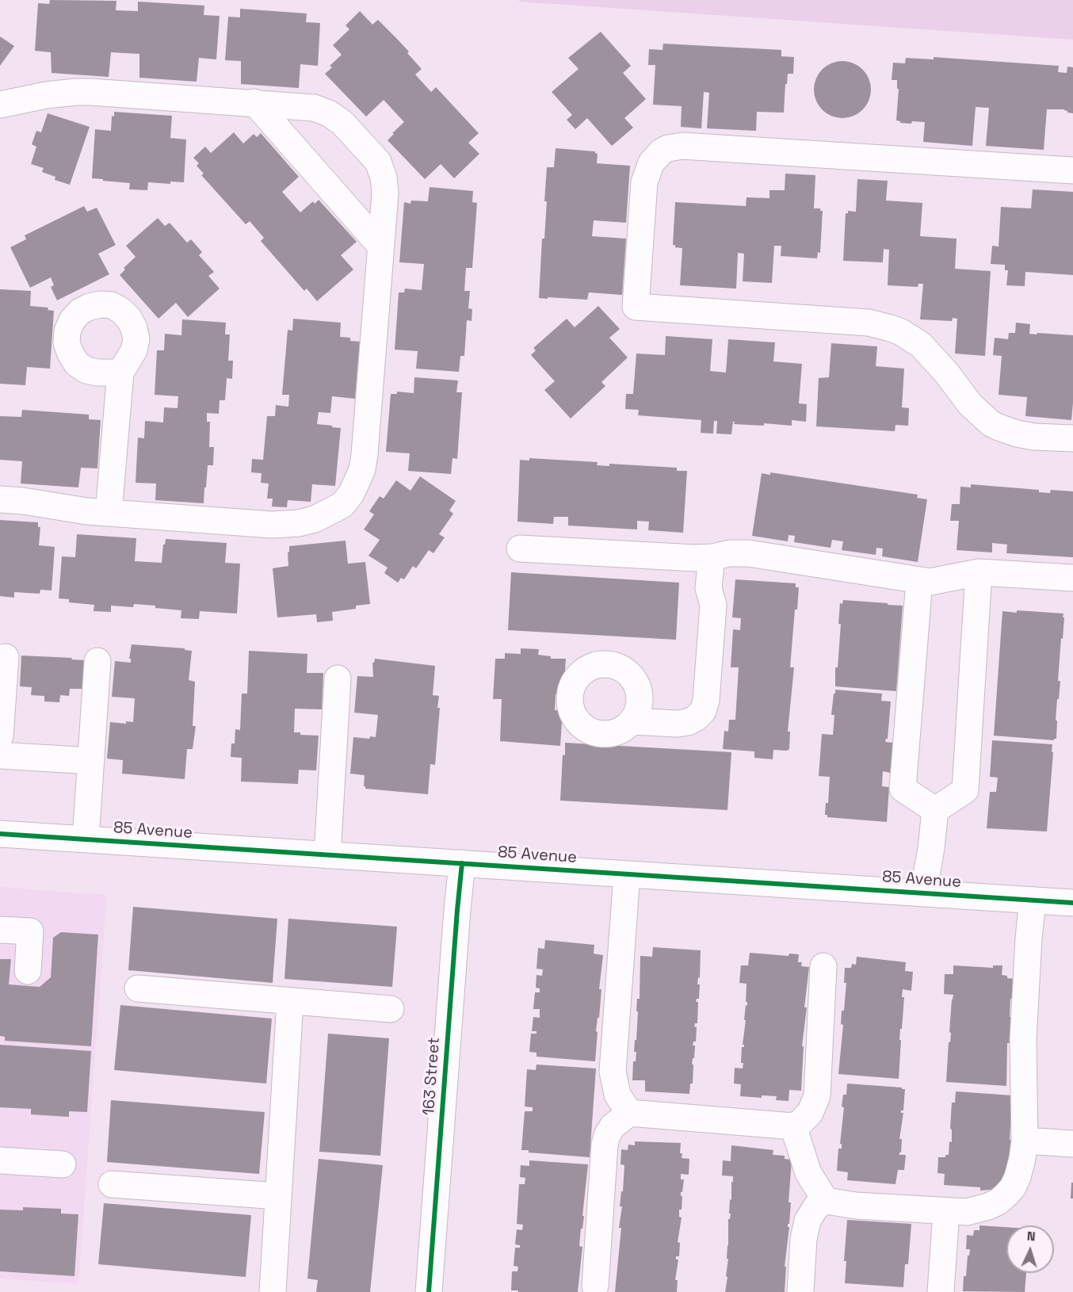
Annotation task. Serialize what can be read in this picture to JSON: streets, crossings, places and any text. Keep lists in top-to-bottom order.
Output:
{
  "streets": {
    "street": ["85 Avenue", "163 Street"]
  },
  "crossings": [
    ["85 Avenue", "163 Street"]
  ],
  "north": "top"
}
